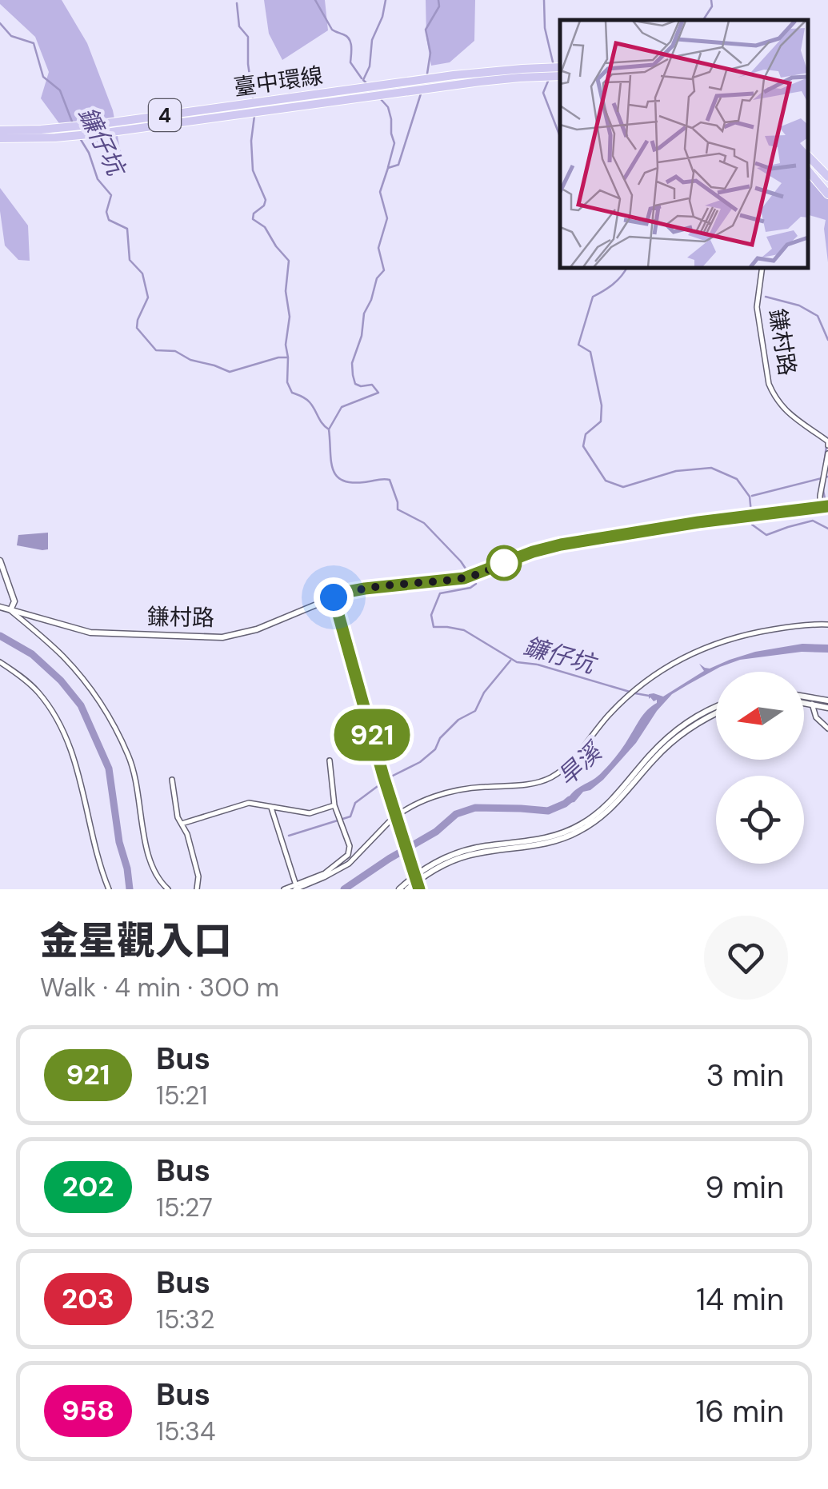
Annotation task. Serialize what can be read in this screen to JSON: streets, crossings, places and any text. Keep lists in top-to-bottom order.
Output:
{
  "streets": {
    "highway": ["臺中環線", "4"],
    "street": ["鎌村路"]
  },
  "water": ["鐮仔坑", "旱溪"],
  "lines": ["bus line 921"],
  "north": "left",
  "page": {
    "on_map": "921",
    "heading": ["金星觀入口", "Walk · 4 min · 300 m"],
    "list": [
      {
        "mark": "921",
        "name": "Bus",
        "note": "15:21",
        "value": "3 min"
      },
      {
        "mark": "202",
        "name": "Bus",
        "note": "15:27",
        "value": "9 min"
      },
      {
        "mark": "203",
        "name": "Bus",
        "note": "15:32",
        "value": "14 min"
      },
      {
        "mark": "958",
        "name": "Bus",
        "note": "15:34",
        "value": "16 min"
      }
    ]
  }
}
